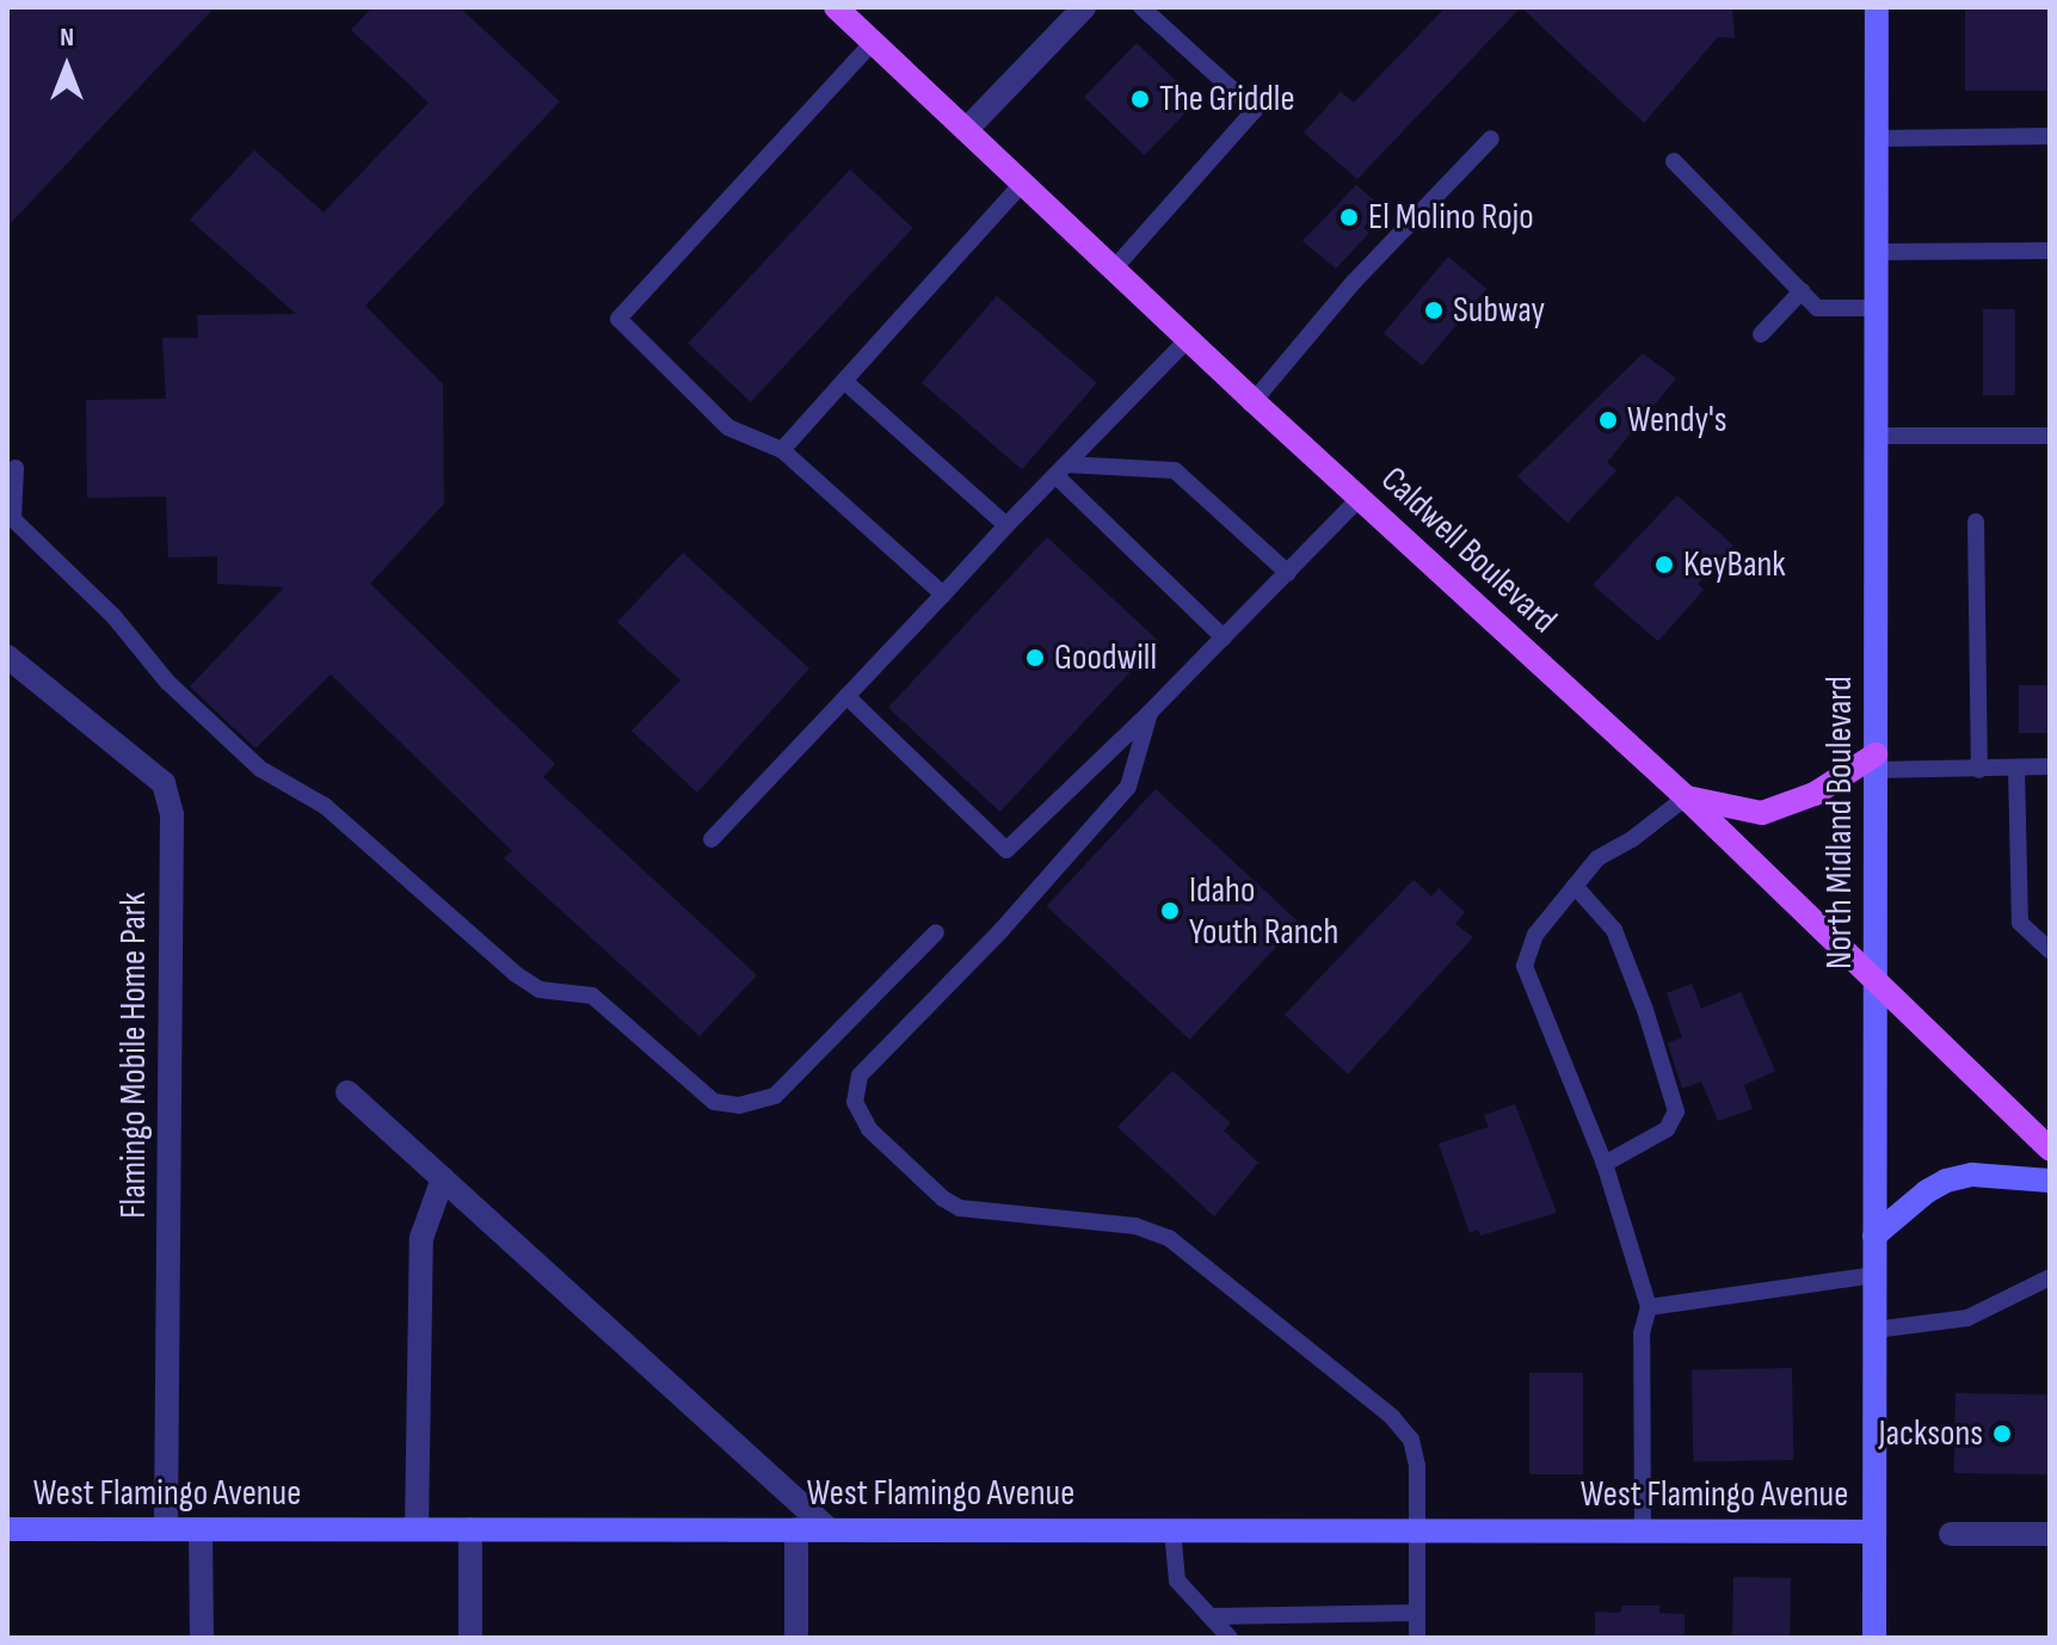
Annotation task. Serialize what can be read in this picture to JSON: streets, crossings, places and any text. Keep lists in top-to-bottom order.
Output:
{
  "streets": {
    "main road": ["Caldwell Boulevard"],
    "street": ["North Midland Boulevard", "Flamingo Mobile Home Park", "West Flamingo Avenue"]
  },
  "crossings": [
    ["Caldwell Boulevard", "North Midland Boulevard"],
    ["North Midland Boulevard", "West Flamingo Avenue"],
    ["Flamingo Mobile Home Park", "West Flamingo Avenue"]
  ],
  "places": [
    "The Griddle",
    "El Molino Rojo",
    "Subway",
    "Wendy's",
    "KeyBank",
    "Goodwill",
    "Idaho Youth Ranch",
    "Jacksons"
  ],
  "north": "top"
}
